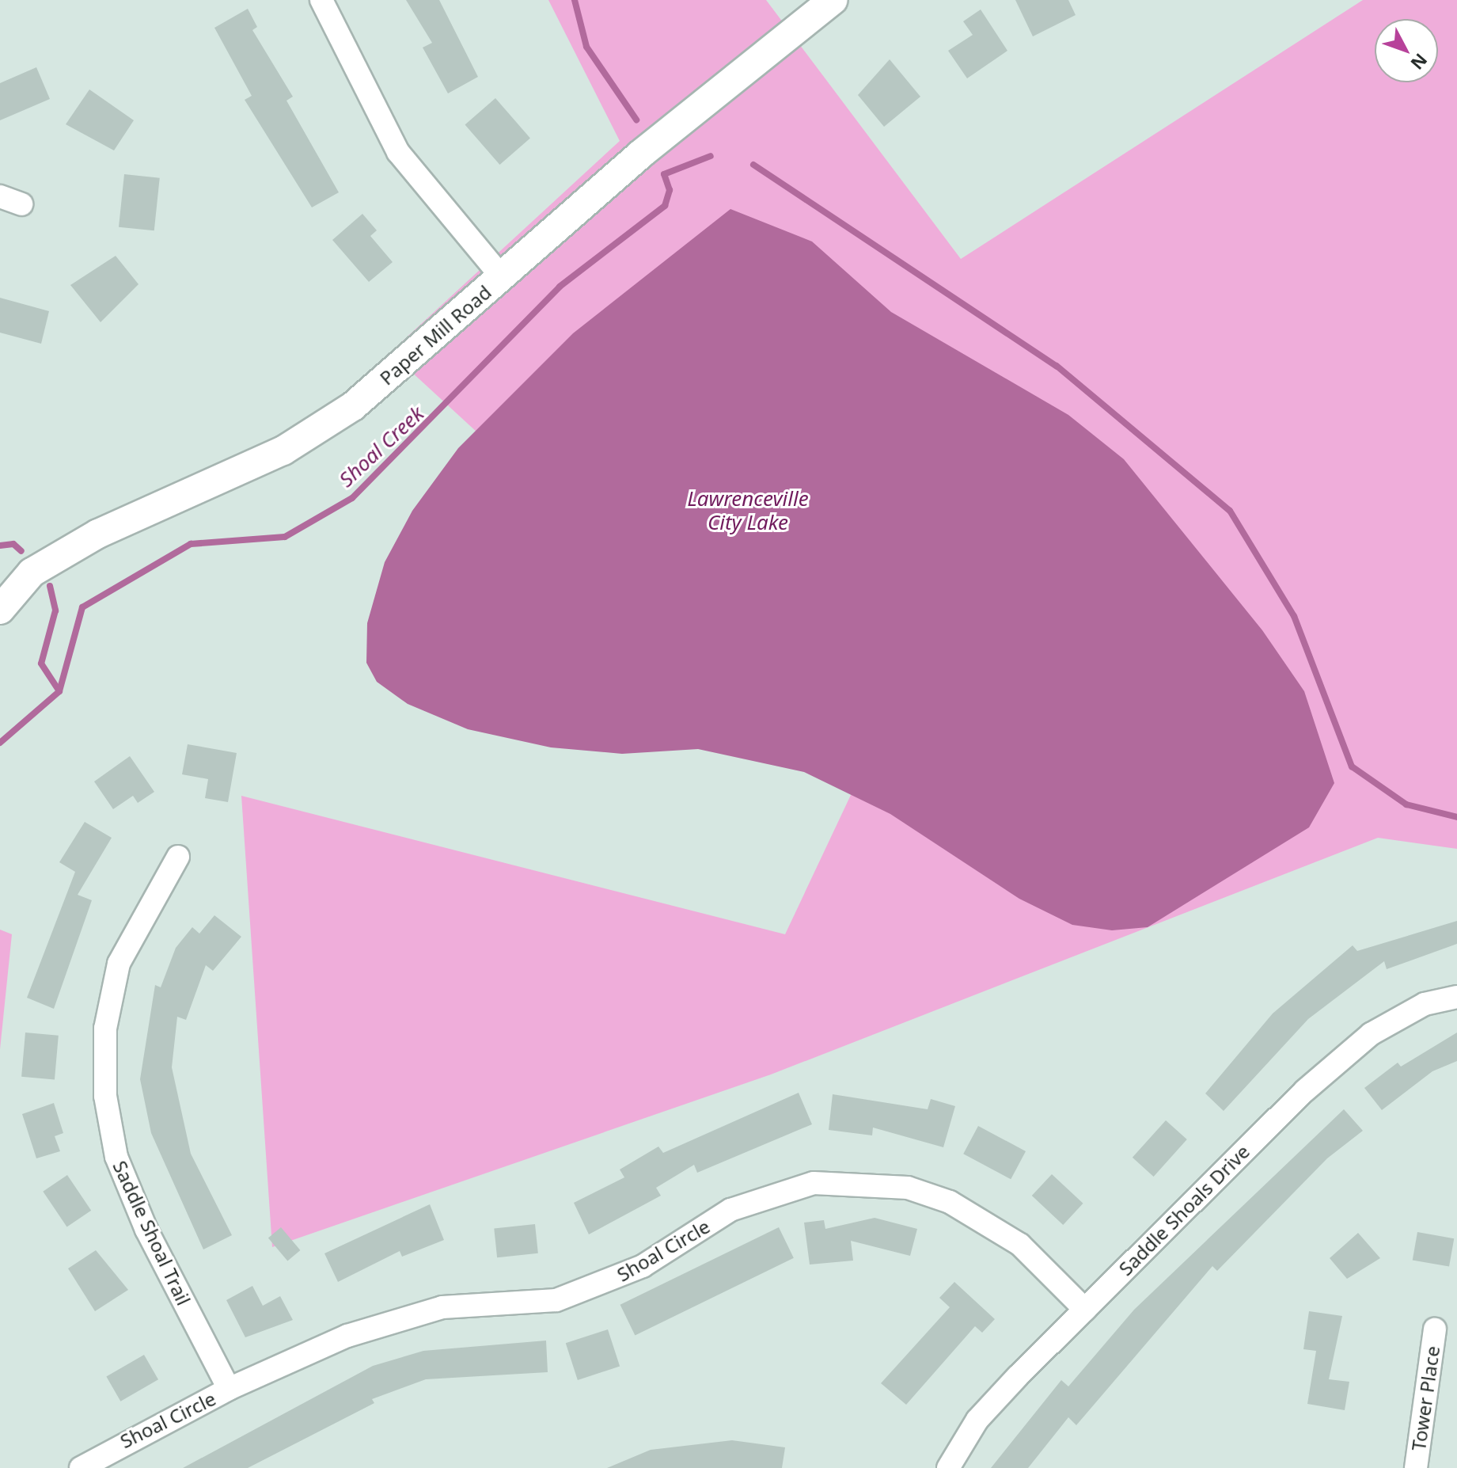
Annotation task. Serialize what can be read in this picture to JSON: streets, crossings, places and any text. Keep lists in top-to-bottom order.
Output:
{
  "streets": {
    "street": [
      "Paper Mill Road",
      "Saddle Shoals Drive",
      "Saddle Shoal Trail",
      "Shoal Circle",
      "Tower Place"
    ]
  },
  "crossings": [
    ["Saddle Shoals Drive", "Shoal Circle"],
    ["Saddle Shoal Trail", "Shoal Circle"]
  ],
  "water": ["Shoal Creek", "Lawrenceville City Lake"],
  "north": "bottom right"
}
